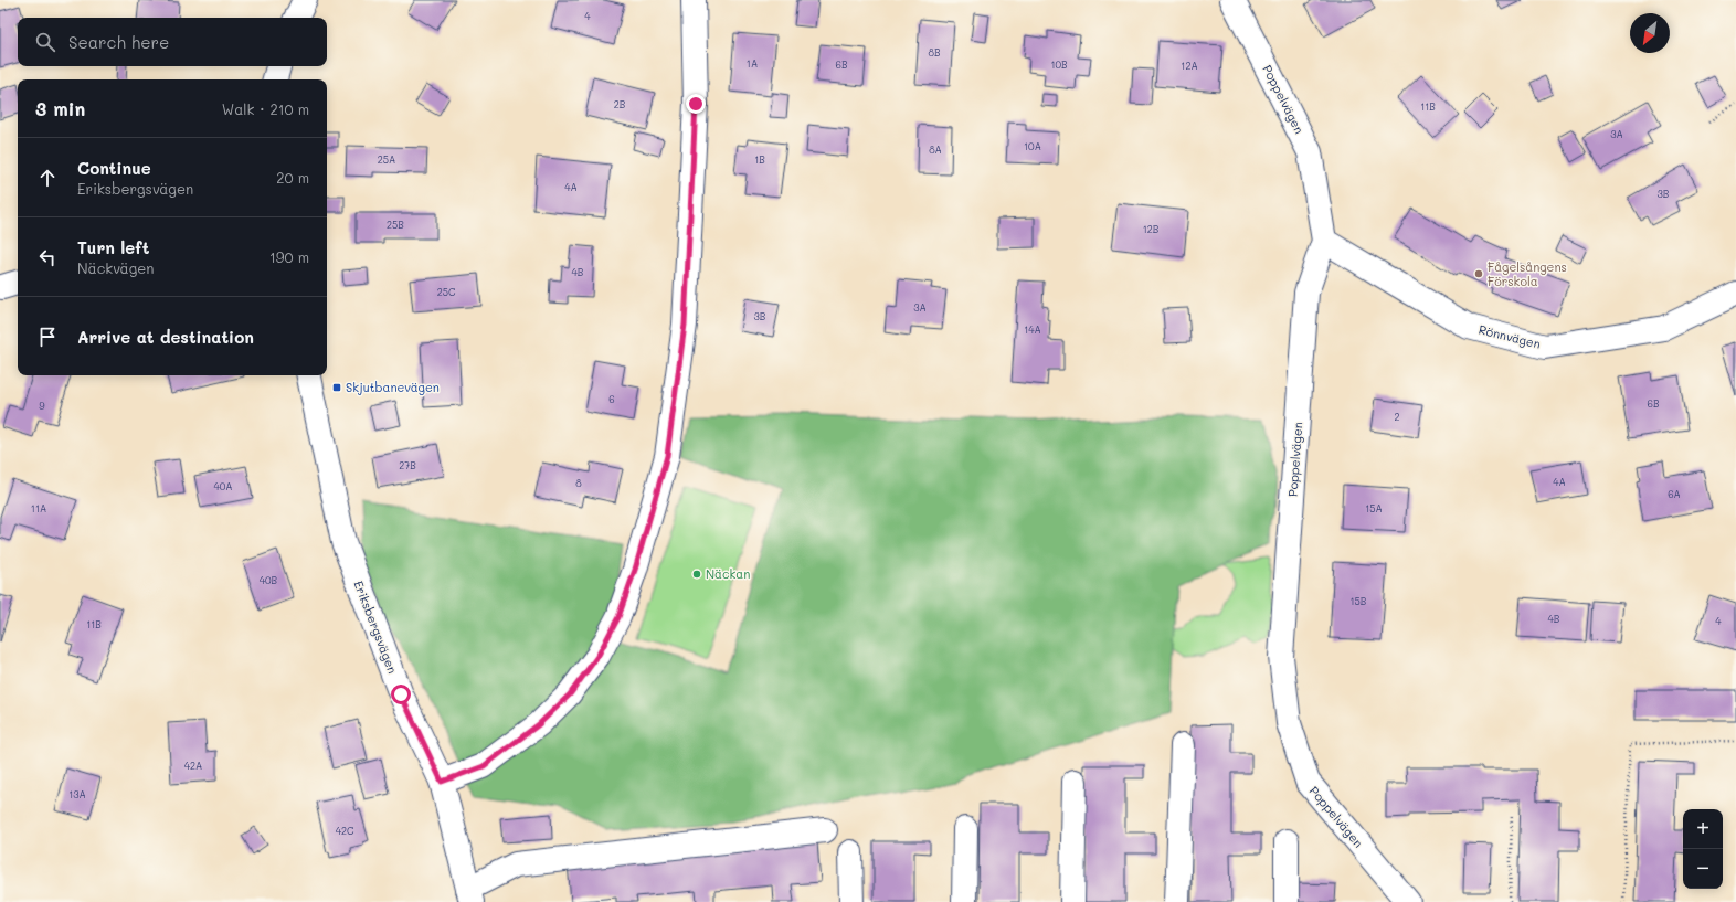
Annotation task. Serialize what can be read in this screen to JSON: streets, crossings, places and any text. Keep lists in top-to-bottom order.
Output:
{
  "streets": {
    "street": ["Poppelvägen", "Rönnvägen", "Eriksbergsvägen"]
  },
  "crossings": [
    ["Poppelvägen", "Rönnvägen"]
  ],
  "places": {
    "other": ["Fågelsångens Förskola", "Näckan"],
    "transit": ["Skjutbanevägen"]
  },
  "house_numbers": [
    "4",
    "8B",
    "1A",
    "6B",
    "10B",
    "12A",
    "2B",
    "11B",
    "3A",
    "10A",
    "8A",
    "25A",
    "1B",
    "4A",
    "3B",
    "25B",
    "12B",
    "4B",
    "25C",
    "3A",
    "3B",
    "14A",
    "6",
    "6B",
    "9",
    "2",
    "27B",
    "4A",
    "8",
    "40A",
    "6A",
    "11A",
    "15A",
    "40B",
    "15B",
    "4B",
    "4",
    "11B",
    "42A",
    "13A",
    "42C"
  ],
  "north": "bottom left",
  "page": {
    "search": "Search here",
    "heading": ["3 min", "Walk · 210 m"],
    "list": [
      ["Continue", "Eriksbergsvägen", "20 m"],
      ["Turn left", "Näckvägen", "190 m"],
      "Arrive at destination"
    ],
    "map_buttons": ["+", "−"]
  }
}
